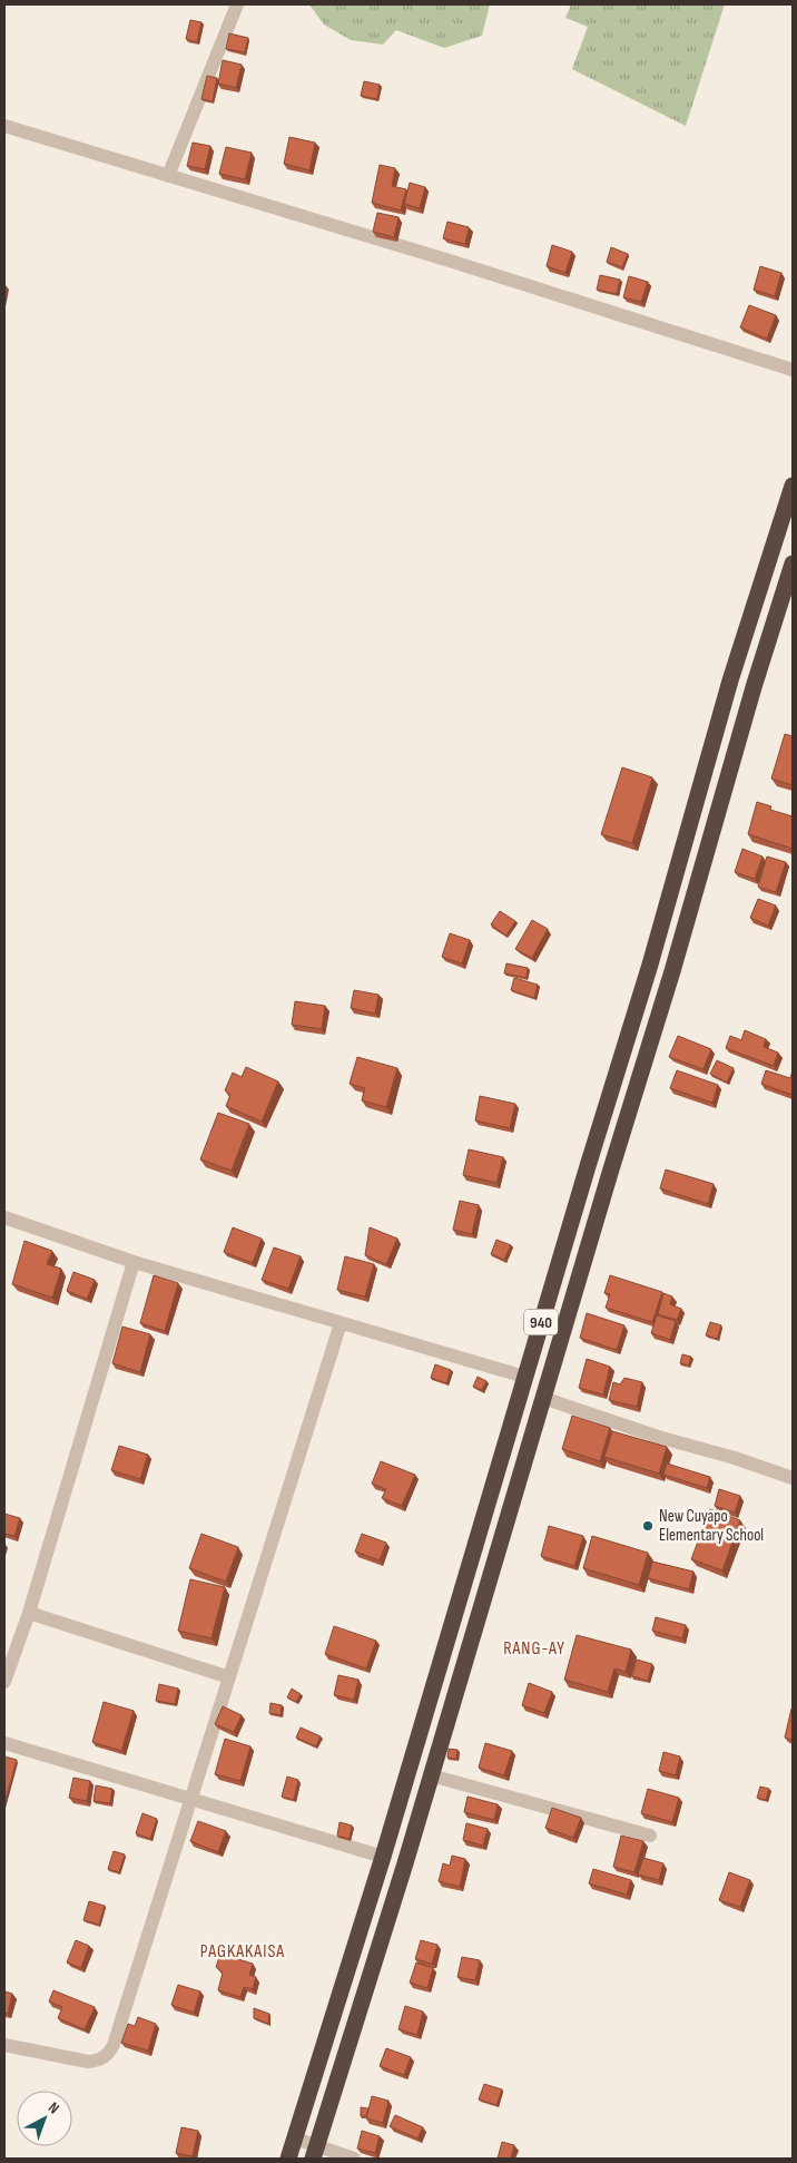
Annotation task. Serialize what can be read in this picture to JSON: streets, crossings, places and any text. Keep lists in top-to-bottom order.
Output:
{
  "streets": {
    "highway": ["940"]
  },
  "districts": ["RANG-AY", "PAGKAKAISA"],
  "places": ["New Cuyapo Elementary School"],
  "north": "top right"
}
